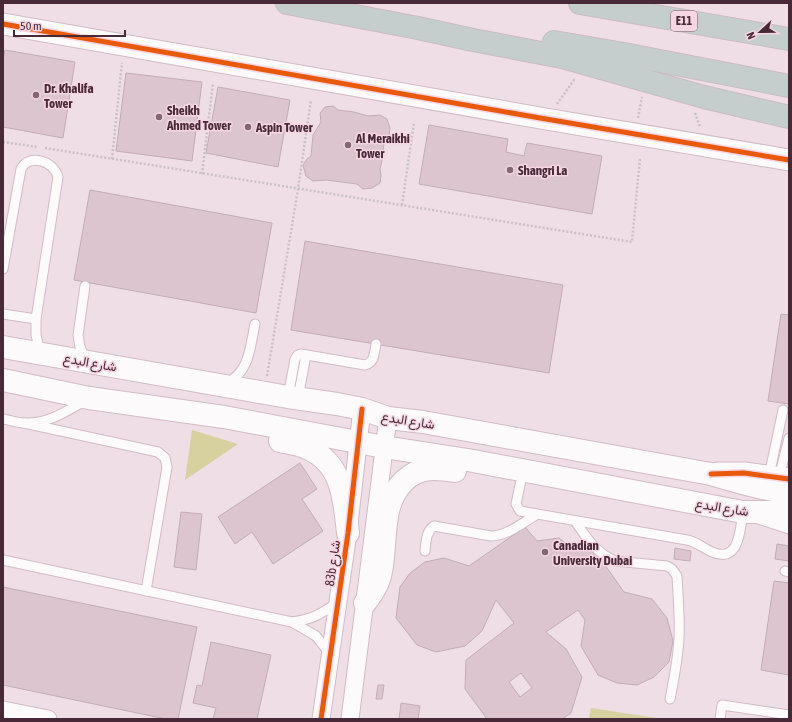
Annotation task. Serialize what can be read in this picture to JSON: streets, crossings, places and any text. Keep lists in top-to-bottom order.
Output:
{
  "streets": {
    "highway": ["E11"],
    "main road": ["شارع البدع"],
    "street": ["83b شارع"]
  },
  "crossings": [
    ["شارع البدع", "83b شارع"]
  ],
  "places": [
    "Dr. Khalifa Tower",
    "Sheikh Ahmed Tower",
    "Aspin Tower",
    "Al Meraikhi Tower",
    "Shangri La",
    "Canadian University Dubai"
  ],
  "scale_bar": "50 m",
  "north": "left"
}
